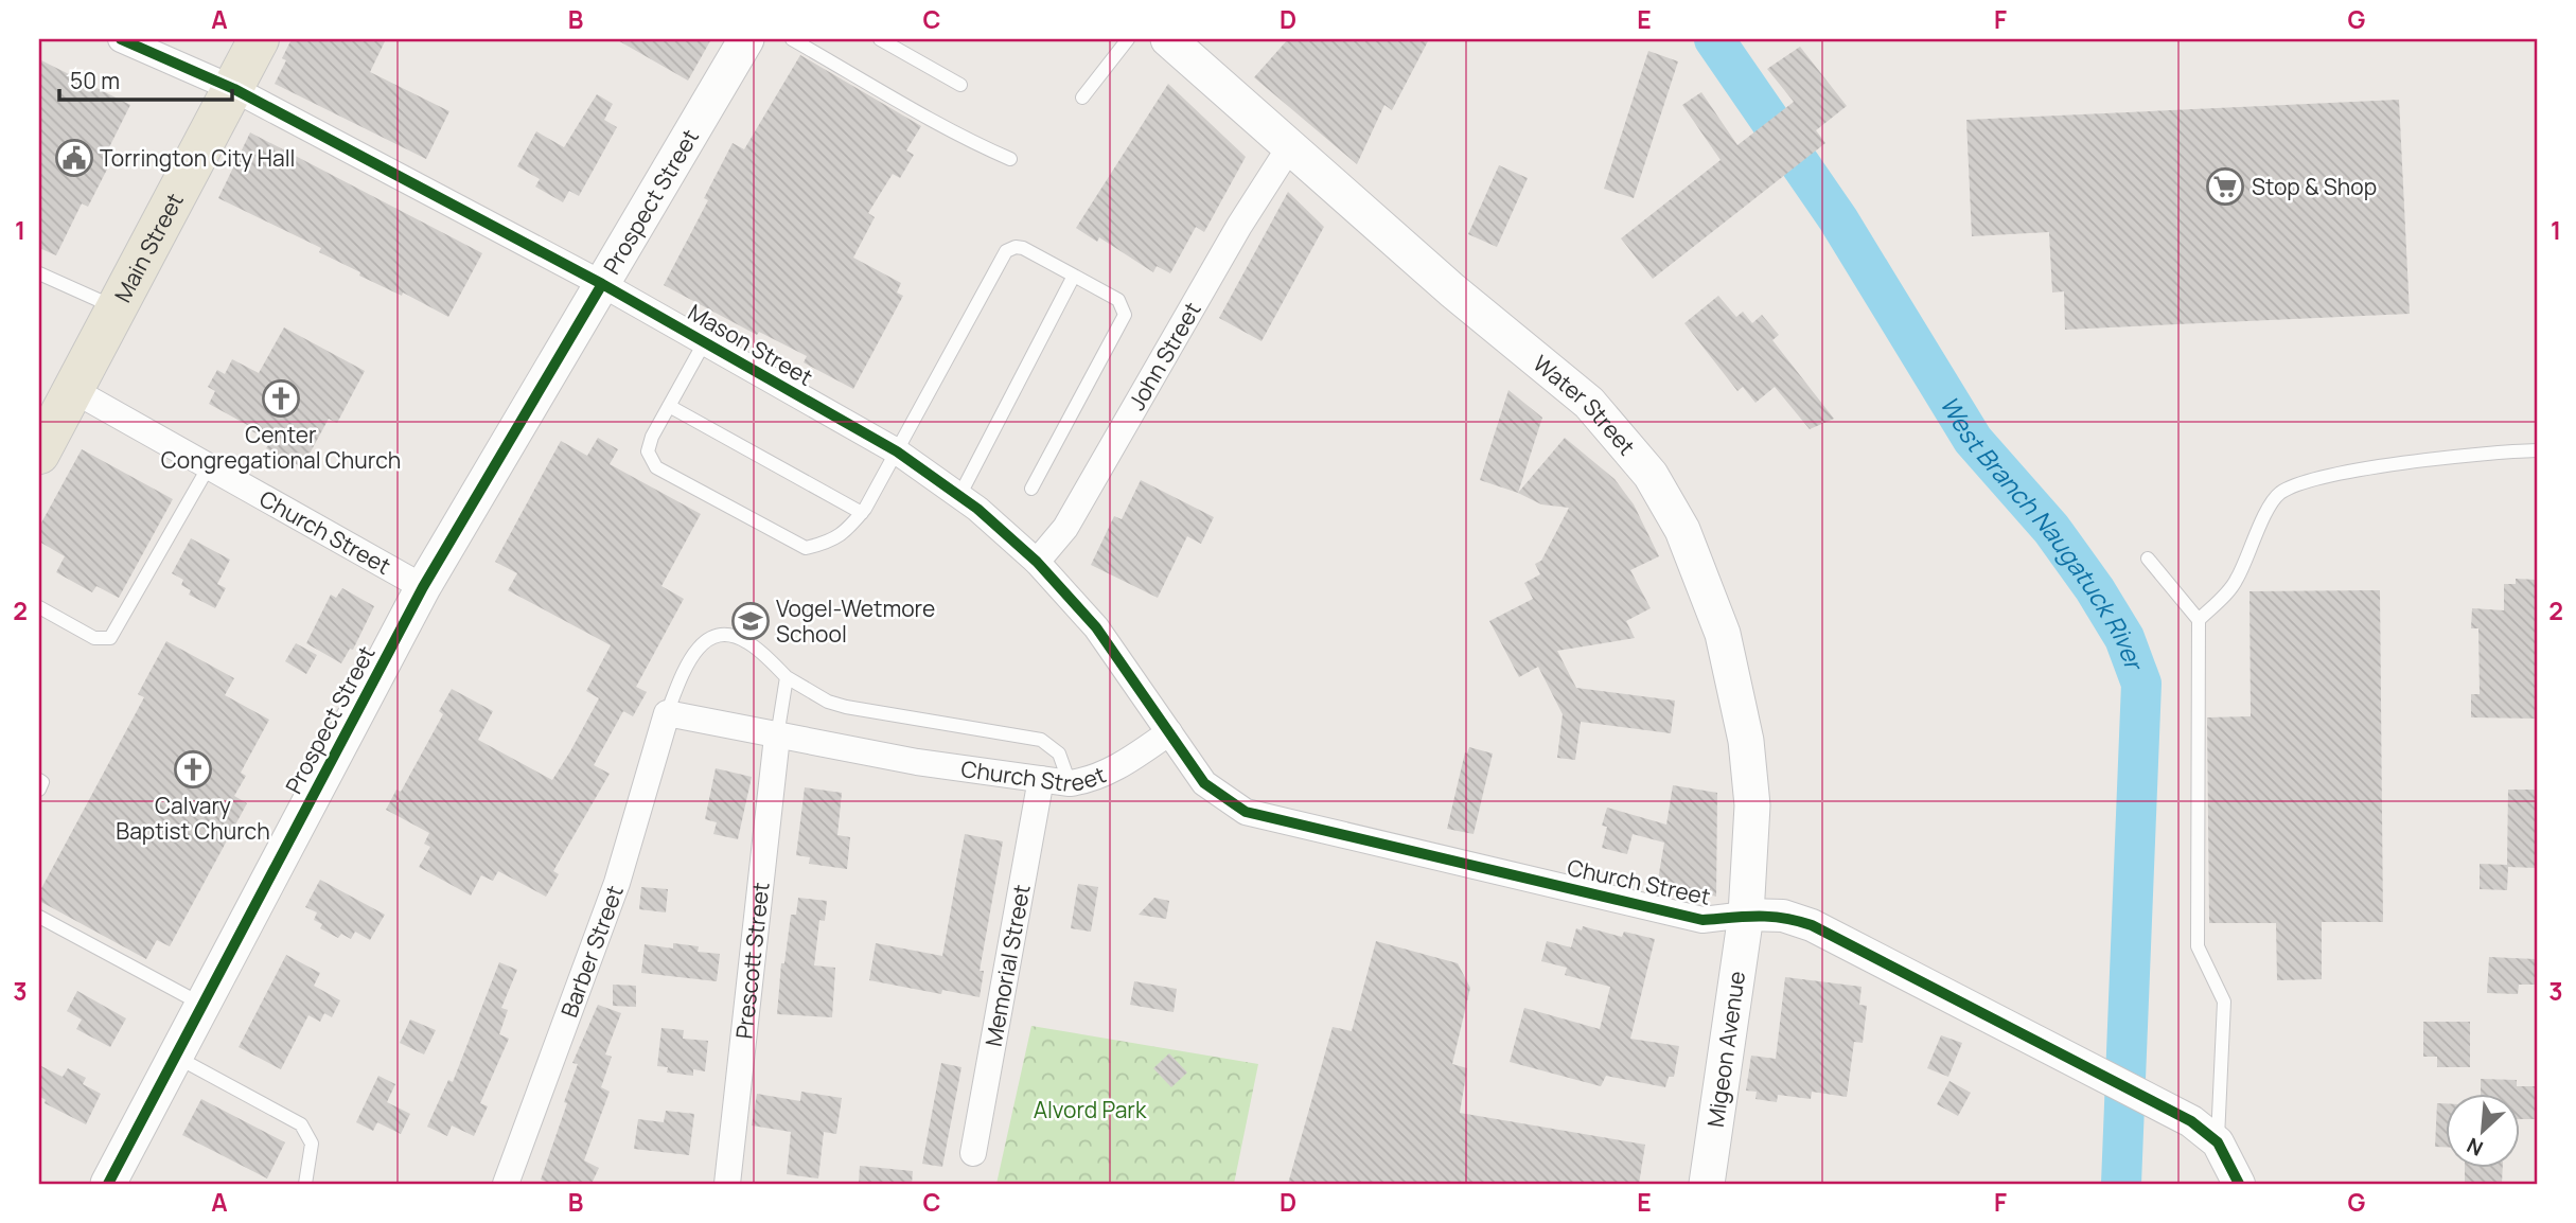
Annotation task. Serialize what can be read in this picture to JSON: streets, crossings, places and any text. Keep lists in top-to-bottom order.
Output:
{
  "streets": {
    "main road": [
      "Prospect Street",
      "Main Street",
      "Water Street",
      "Migeon Avenue"
    ],
    "street": [
      "Mason Street",
      "John Street",
      "Church Street",
      "Barber Street",
      "Prescott Street",
      "Memorial Street"
    ]
  },
  "crossings": [
    ["Prospect Street", "Mason Street"],
    ["Prospect Street", "Church Street"],
    ["Main Street", "Mason Street"],
    ["Main Street", "Church Street"],
    ["Mason Street", "John Street"],
    ["Mason Street", "Church Street"],
    ["John Street", "Water Street"],
    ["Water Street", "Church Street"],
    ["Water Street", "Migeon Avenue"],
    ["Church Street", "Barber Street"],
    ["Church Street", "Prescott Street"],
    ["Church Street", "Memorial Street"],
    ["Church Street", "Migeon Avenue"]
  ],
  "water": ["West Branch Naugatuck River"],
  "parks": ["Alvord Park"],
  "places": {
    "public building": ["Torrington City Hall"],
    "supermarket": ["Stop & Shop"],
    "church": ["Center Congregational Church", "Calvary Baptist Church"],
    "school or university": ["Vogel-Wetmore School"]
  },
  "scale_bar": "50 m",
  "north": "bottom left",
  "grid": {
    "columns": [
      "A",
      "B",
      "C",
      "D",
      "E",
      "F",
      "G"
    ],
    "rows": ["1", "2", "3"]
  }
}
